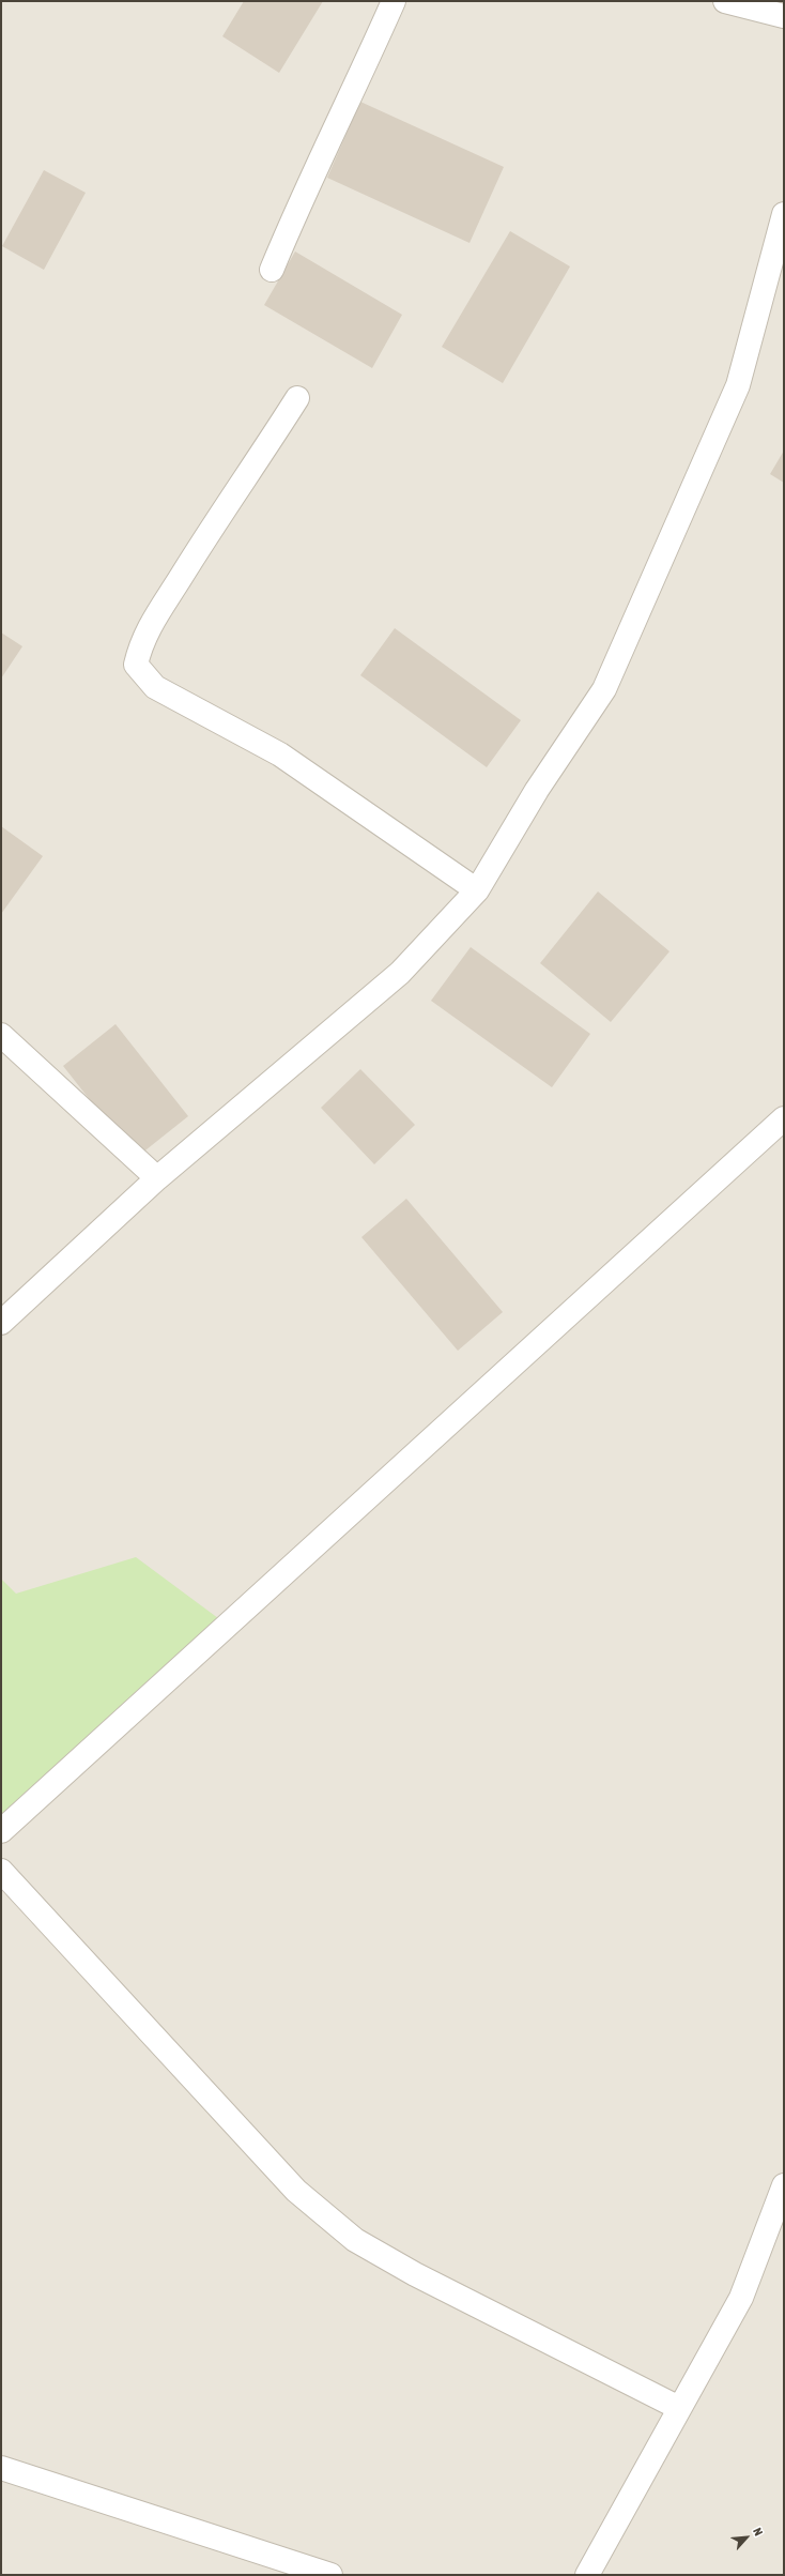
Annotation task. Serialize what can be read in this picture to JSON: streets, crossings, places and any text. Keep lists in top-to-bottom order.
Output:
{
  "north": "top right"
}
